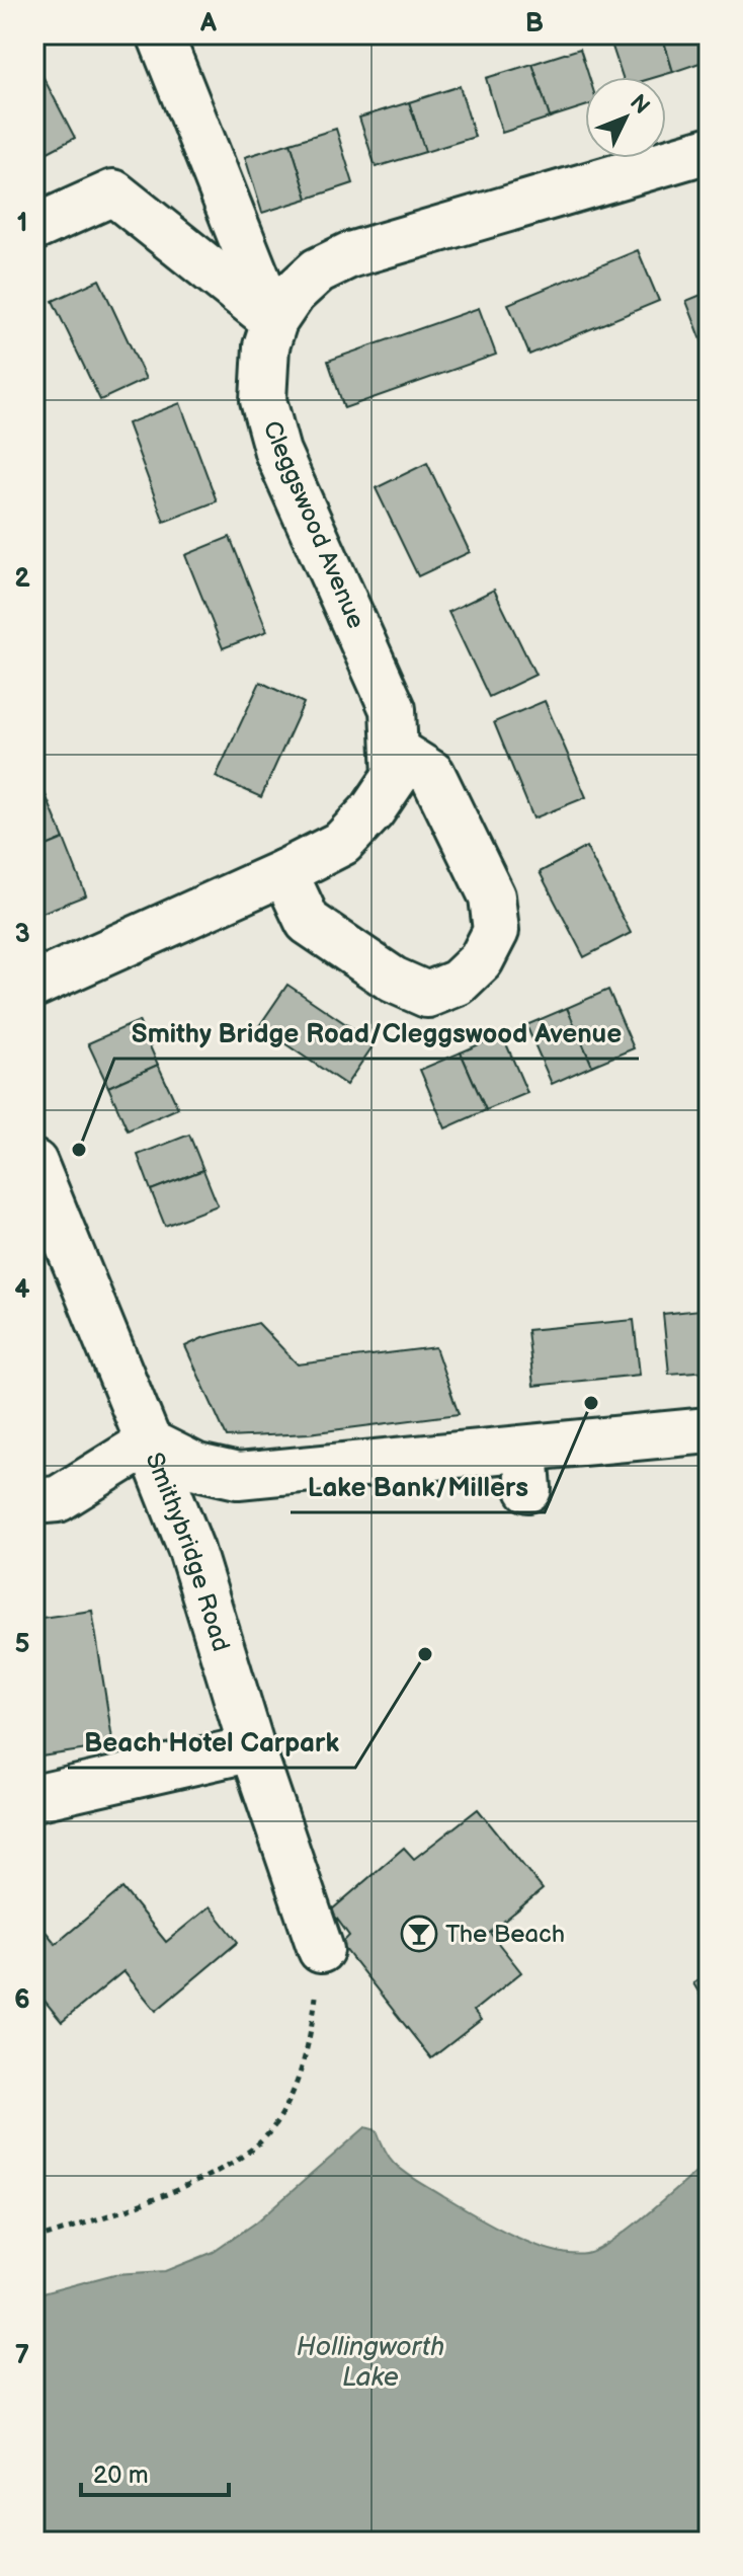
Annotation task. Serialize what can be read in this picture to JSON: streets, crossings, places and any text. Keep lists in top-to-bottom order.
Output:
{
  "streets": {
    "street": ["Cleggswood Avenue", "Smithybridge Road"]
  },
  "water": ["Hollingworth Lake"],
  "places": {
    "other": ["Smithy Bridge Road/Cleggswood Avenue", "Lake Bank/Millers", "Beach Hotel Carpark"],
    "bar": ["The Beach"]
  },
  "scale_bar": "20 m",
  "north": "top right",
  "grid": {
    "columns": ["A", "B"],
    "rows": [
      "1",
      "2",
      "3",
      "4",
      "5",
      "6",
      "7"
    ]
  }
}
